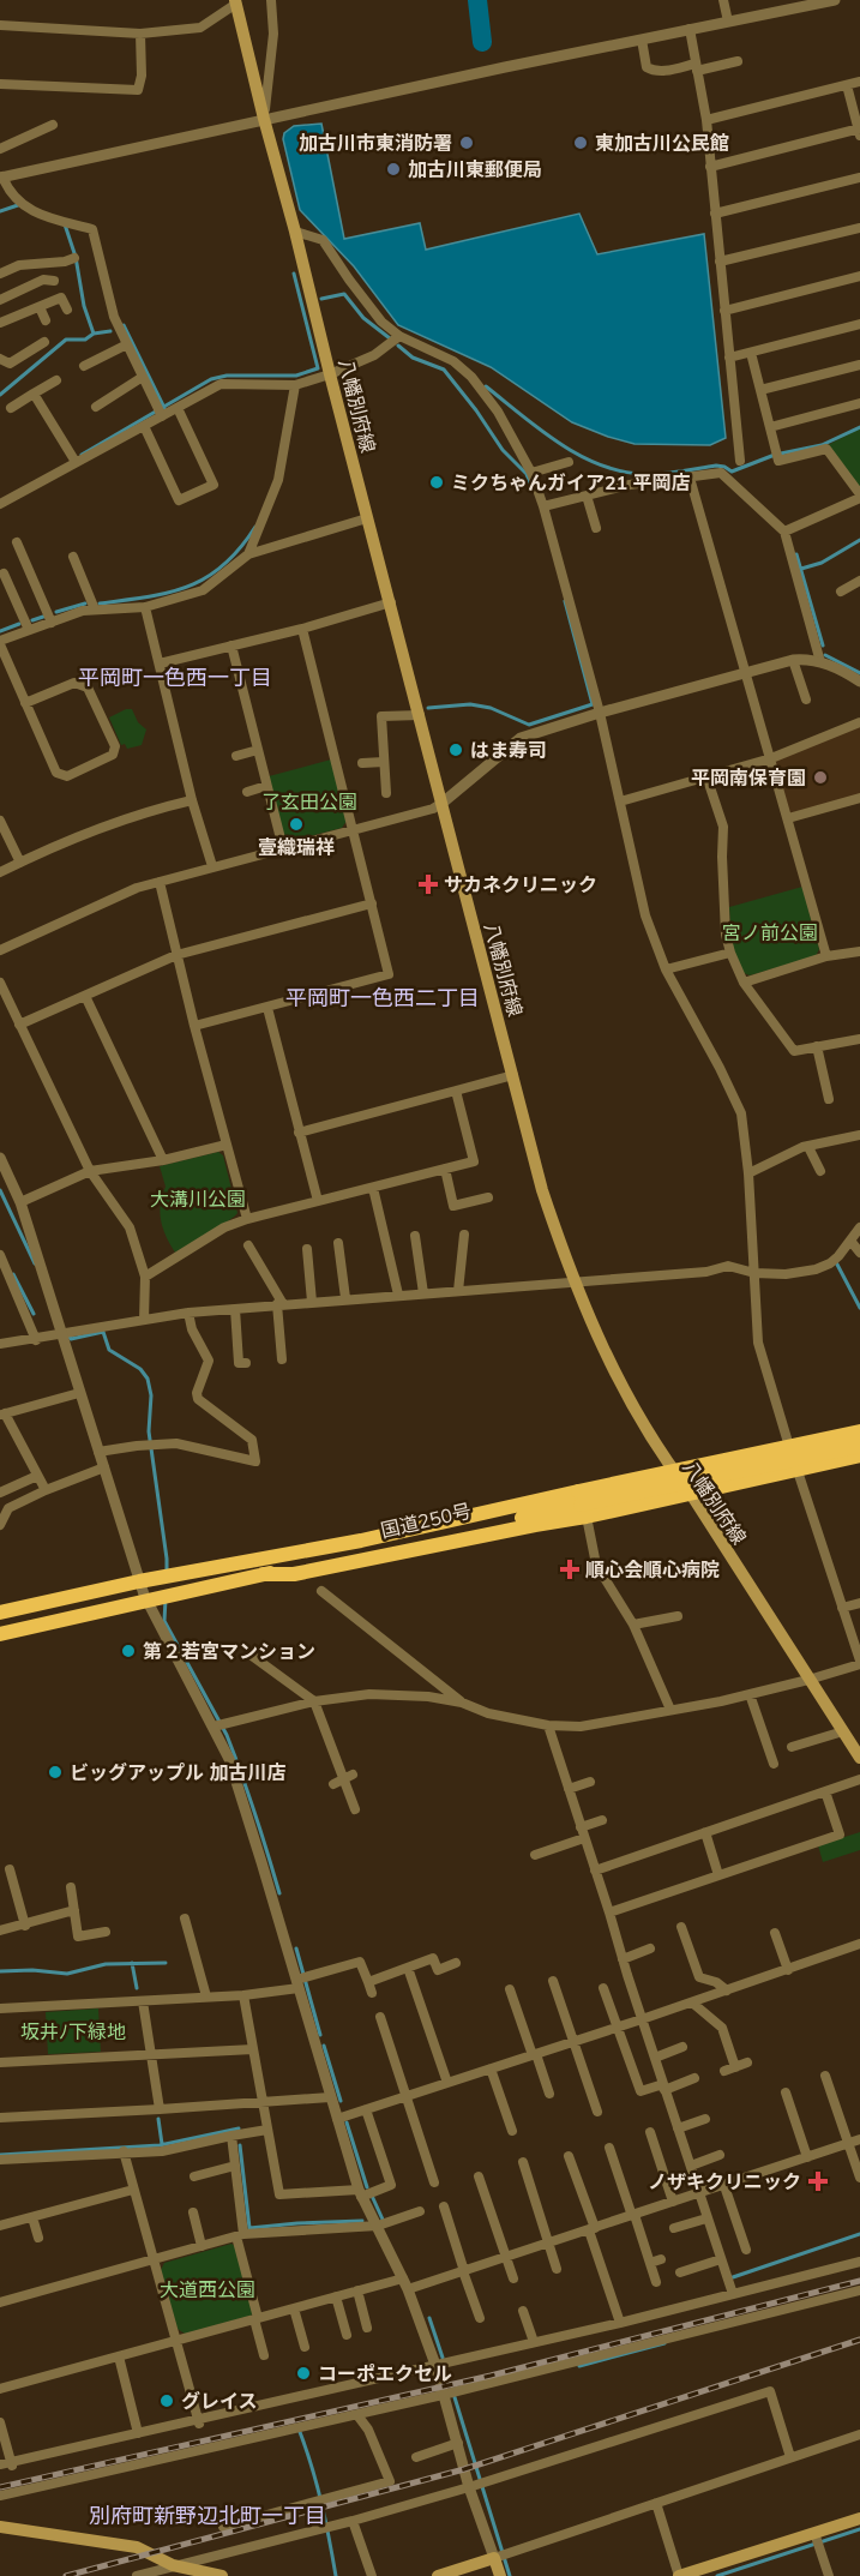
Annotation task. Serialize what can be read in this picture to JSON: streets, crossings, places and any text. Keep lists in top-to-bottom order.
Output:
{
  "streets": {
    "highway": ["国道250号"],
    "main road": ["八幡別府線"]
  },
  "districts": ["平岡町一色西一丁目", "平岡町一色西二丁目", "別府町新野辺北町一丁目"],
  "parks": [
    "了玄田公園",
    "宮ノ前公園",
    "大溝川公園",
    "坂井ﾉ下緑地",
    "大道西公園"
  ],
  "places": {
    "other": [
      "加古川市東消防署",
      "東加古川公民館",
      "加古川東郵便局",
      "ミクちゃんガイア21 平岡店",
      "はま寿司",
      "平岡南保育園",
      "壹織瑞祥",
      "第２若宮マンション",
      "ビッグアップル 加古川店",
      "コーポエクセル",
      "グレイス"
    ],
    "health": ["サカネクリニック", "順心会順心病院", "ノザキクリニック"]
  }
}
